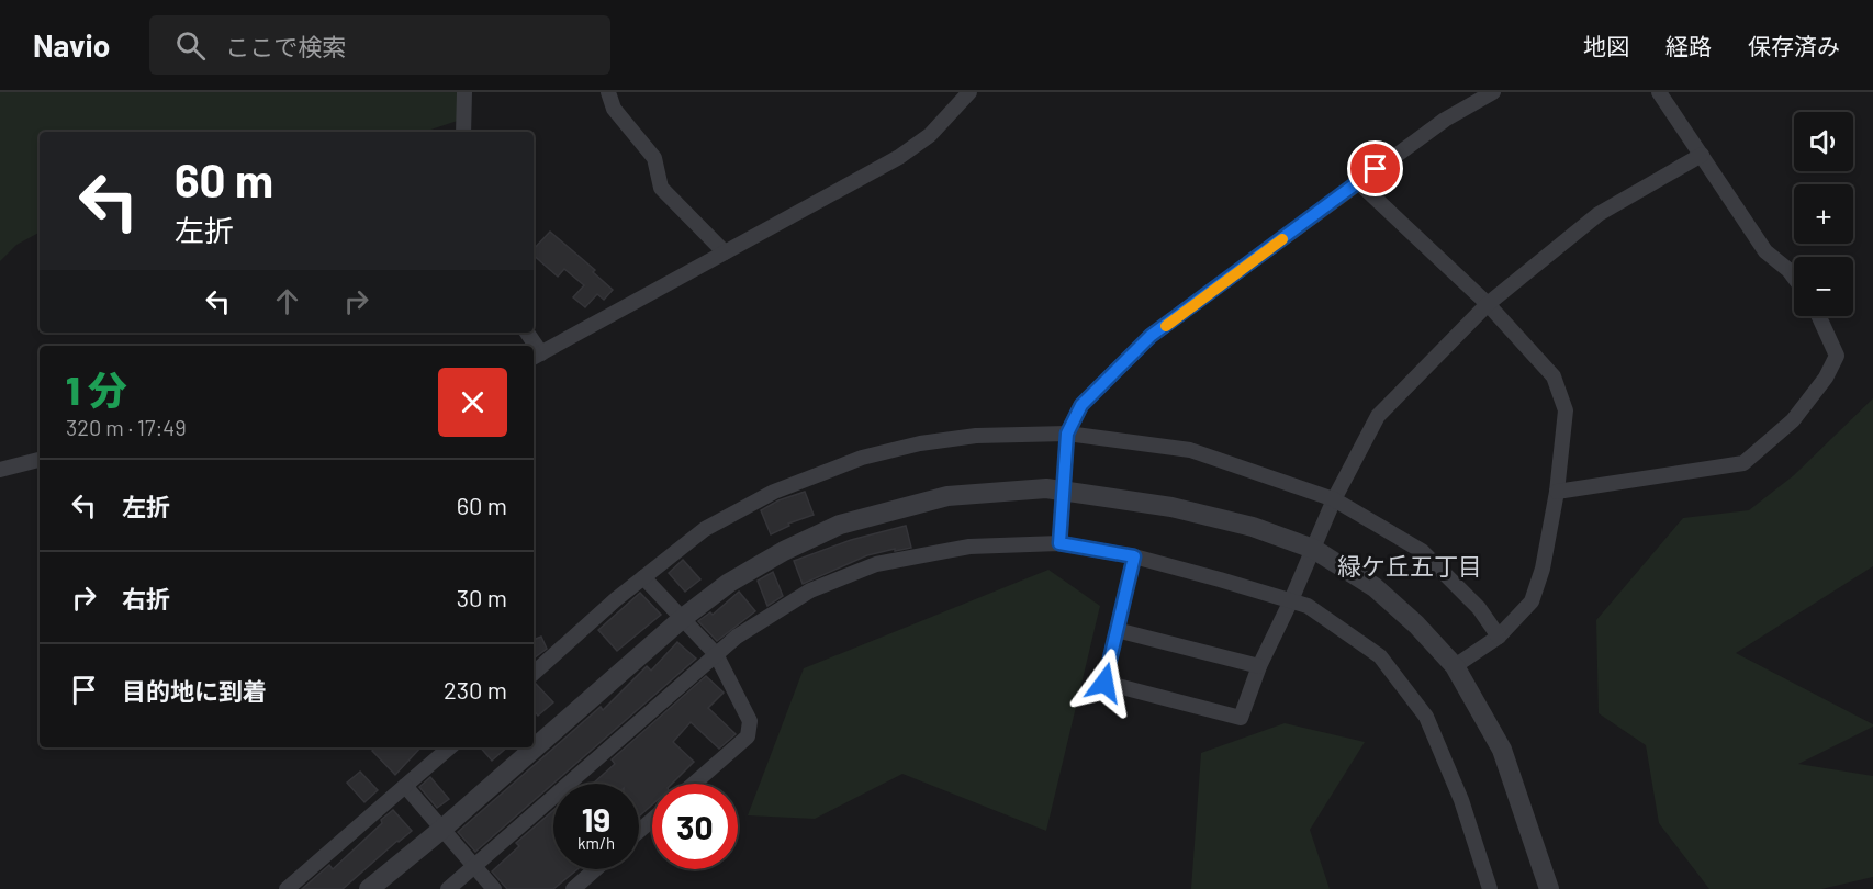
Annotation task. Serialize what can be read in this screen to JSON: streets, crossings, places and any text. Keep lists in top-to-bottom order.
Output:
{
  "districts": ["緑ケ丘五丁目"],
  "page": {
    "header": "Navio",
    "search": "ここで検索",
    "nav": ["地図", "経路", "保存済み"],
    "map_buttons": ["+", "−"],
    "turn": ["60 m", "左折"],
    "heading": ["1 分", "320 m · 17:49"],
    "list": [
      {
        "name": "左折",
        "value": "60 m"
      },
      {
        "name": "右折",
        "value": "30 m"
      },
      {
        "name": "目的地に到着",
        "value": "230 m"
      }
    ],
    "speed": "19 km/h",
    "limit": "30"
  }
}
